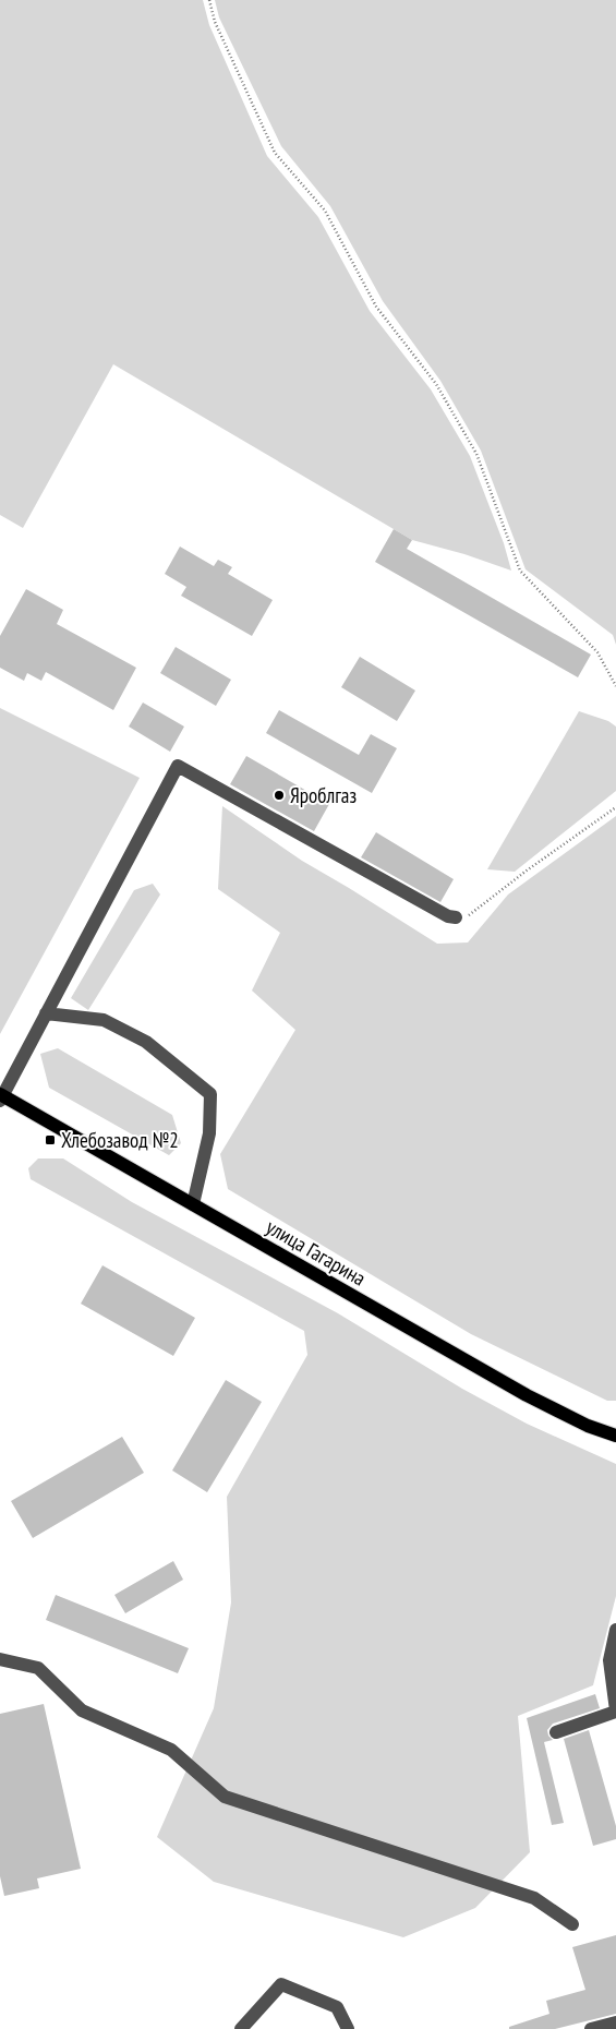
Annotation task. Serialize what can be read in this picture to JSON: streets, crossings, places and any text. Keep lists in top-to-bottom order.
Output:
{
  "streets": {
    "main road": ["улица Гагарина"]
  },
  "places": {
    "other": ["Яроблгаз"],
    "transit": ["Хлебозавод №2"]
  }
}
